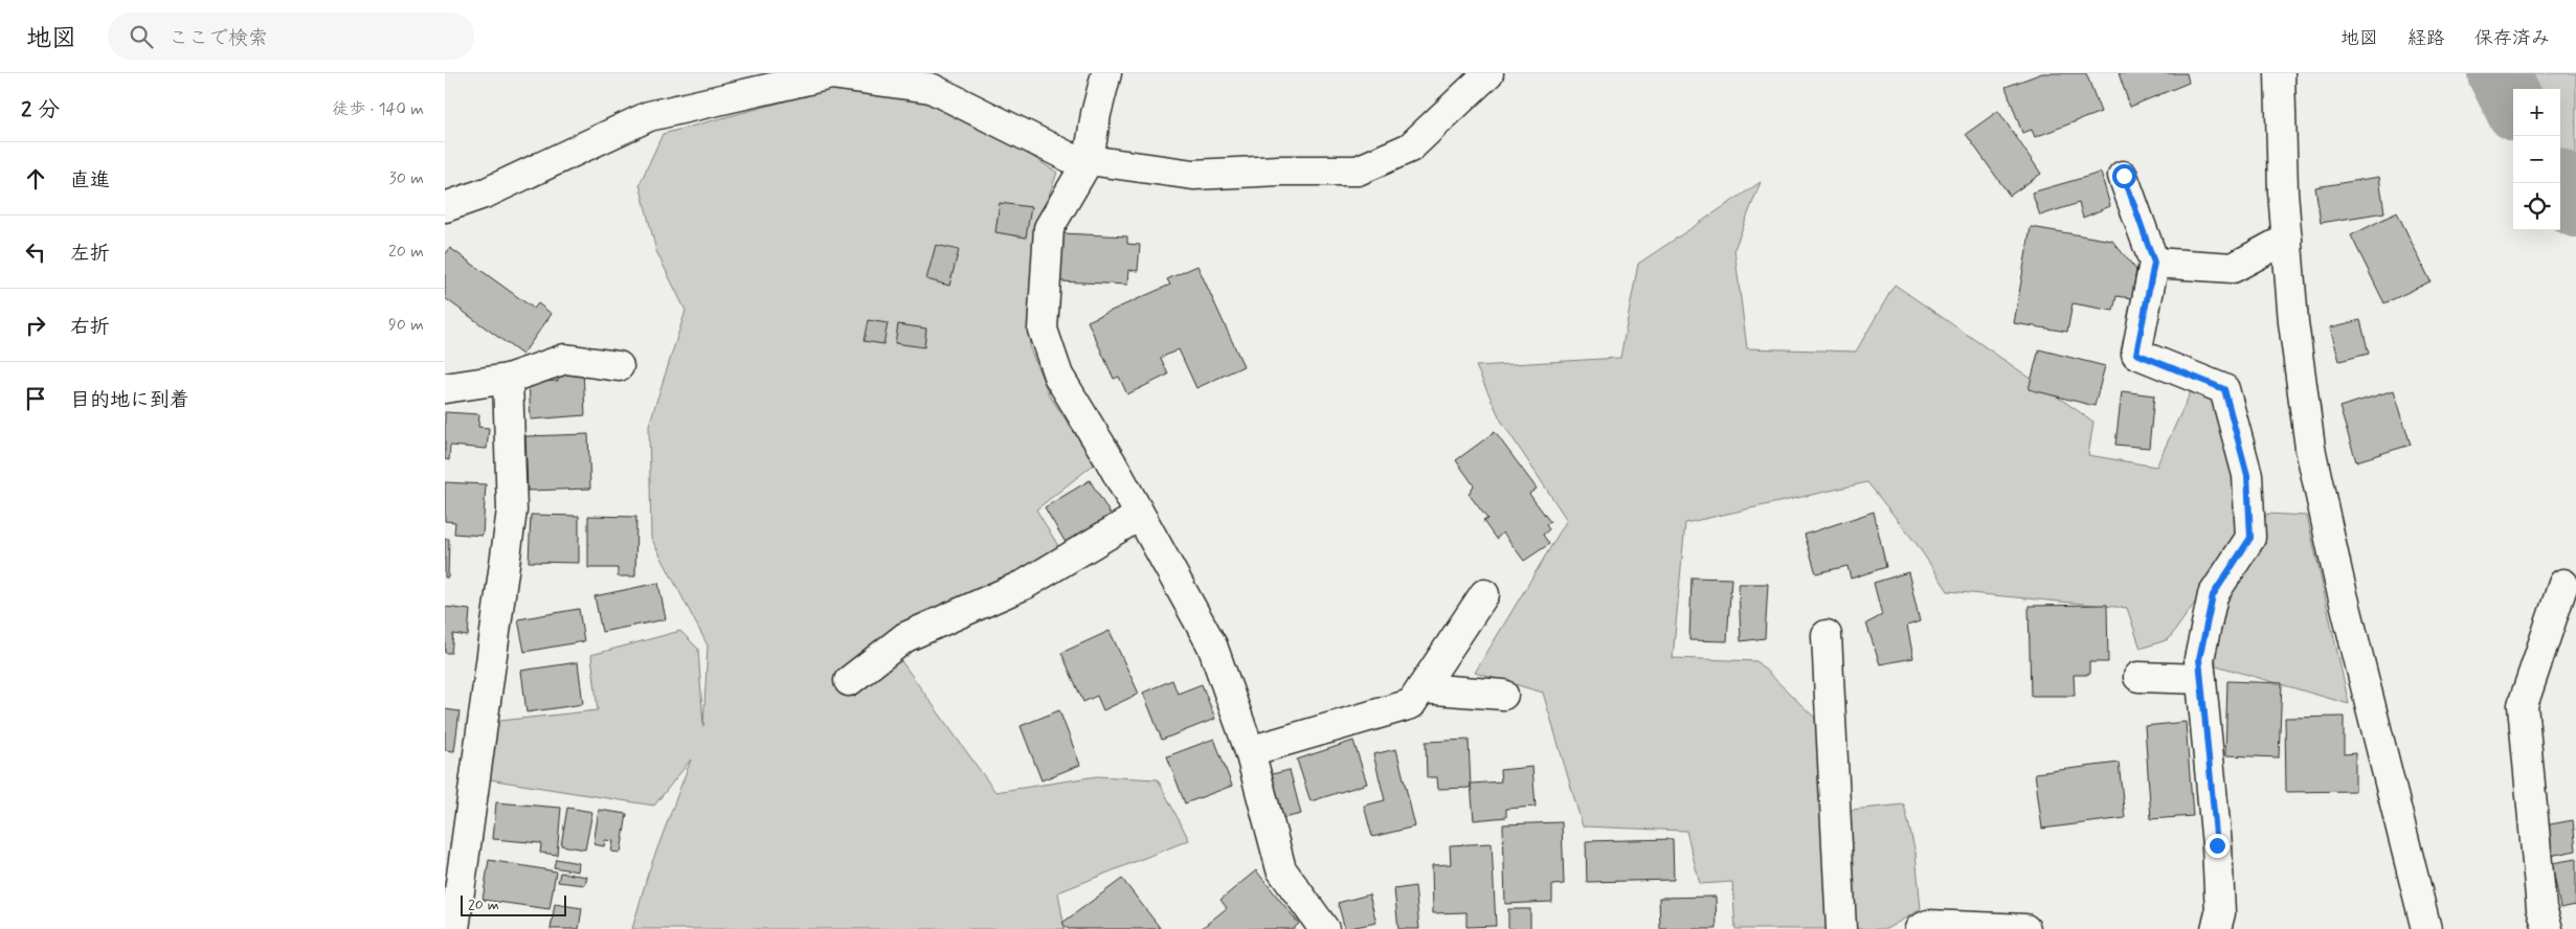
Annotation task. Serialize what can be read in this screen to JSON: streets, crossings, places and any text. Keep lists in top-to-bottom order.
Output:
{
  "scale_bar": "20 m",
  "page": {
    "header": "地図",
    "search": "ここで検索",
    "nav": ["地図", "経路", "保存済み"],
    "heading": ["2 分", "徒歩 · 140 m"],
    "map_buttons": ["+", "−"],
    "list": [
      ["直進", "30 m"],
      ["左折", "20 m"],
      ["右折", "90 m"],
      "目的地に到着"
    ],
    "scale": "20 m"
  }
}
